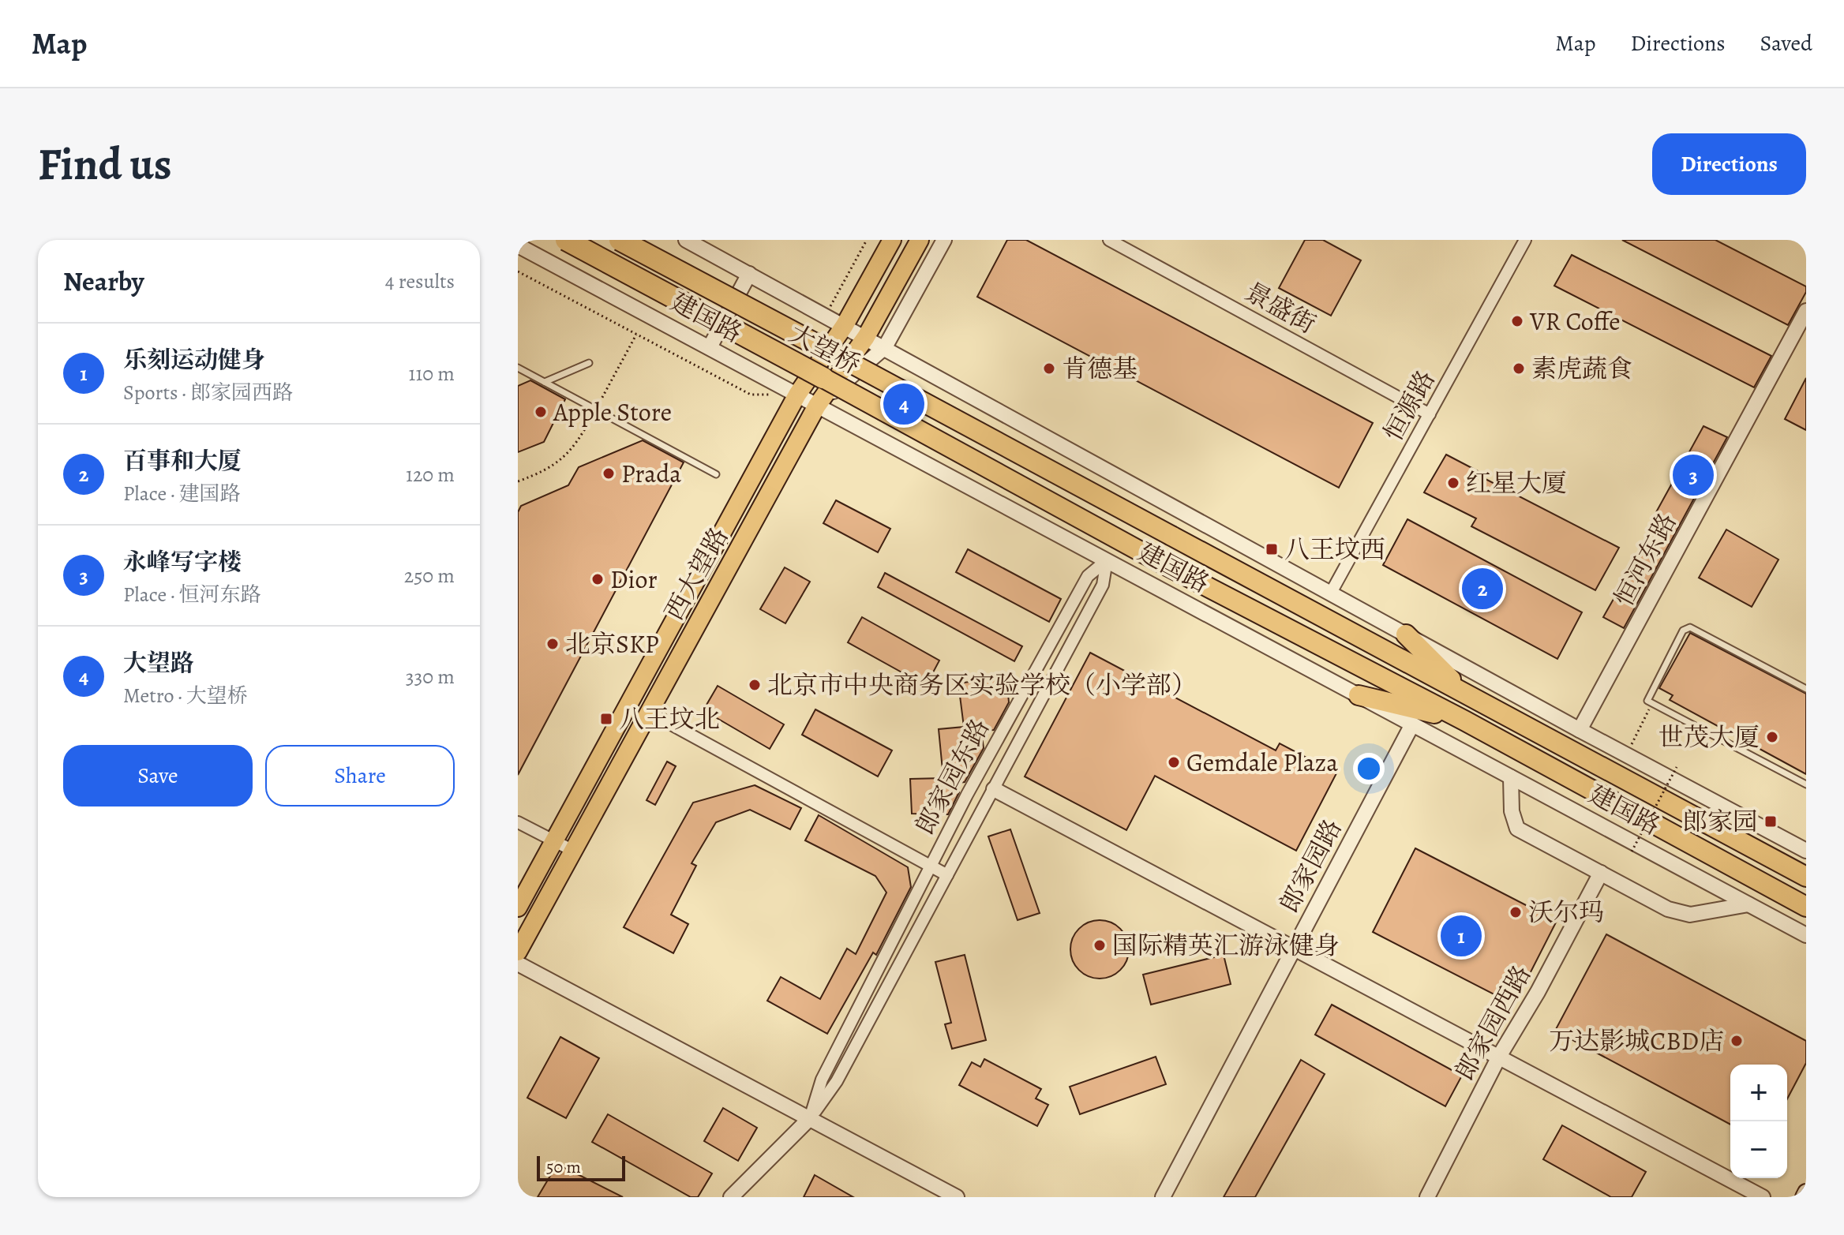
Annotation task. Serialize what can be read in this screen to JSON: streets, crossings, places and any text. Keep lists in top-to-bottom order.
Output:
{
  "streets": {
    "highway": ["建国路", "大望桥"],
    "main road": ["西大望路"],
    "street": [
      "景盛街",
      "恒源路",
      "恒河东路",
      "郎家园东路",
      "郎家园路",
      "郎家园西路"
    ]
  },
  "crossings": [
    ["景盛街", "恒源路"],
    ["建国路", "大望桥"],
    ["建国路", "恒源路"],
    ["建国路", "恒河东路"],
    ["建国路", "西大望路"],
    ["建国路", "郎家园东路"],
    ["建国路", "郎家园路"]
  ],
  "places": {
    "other": [
      "VR Coffe",
      "肯德基",
      "素虎蔬食",
      "Apple Store",
      "Prada",
      "红星大厦",
      "Dior",
      "北京SKP",
      "北京市中央商务区实验学校（小学部）",
      "世茂大厦",
      "Gemdale Plaza",
      "沃尔玛",
      "国际精英汇游泳健身",
      "万达影城CBD店"
    ],
    "transit": ["八王坟西", "八王坟北", "郎家园"]
  },
  "scale_bar": "50 m",
  "page": {
    "header": "Map",
    "nav": ["Map", "Directions", "Saved"],
    "buttons": [
      "Directions",
      ["Save", "Share"]
    ],
    "title": "Find us",
    "heading": ["Nearby", "4 results"],
    "list": [
      {
        "mark": "1",
        "name": "乐刻运动健身",
        "note": "Sports · 郎家园西路",
        "value": "110 m"
      },
      {
        "mark": "2",
        "name": "百事和大厦",
        "note": "Place · 建国路",
        "value": "120 m"
      },
      {
        "mark": "3",
        "name": "永峰写字楼",
        "note": "Place · 恒河东路",
        "value": "250 m"
      },
      {
        "mark": "4",
        "name": "大望路",
        "note": "Metro · 大望桥",
        "value": "330 m"
      }
    ],
    "pins": [
      "4",
      "3",
      "2",
      "1"
    ],
    "map_buttons": ["+", "−"],
    "scale": "50 m"
  }
}
